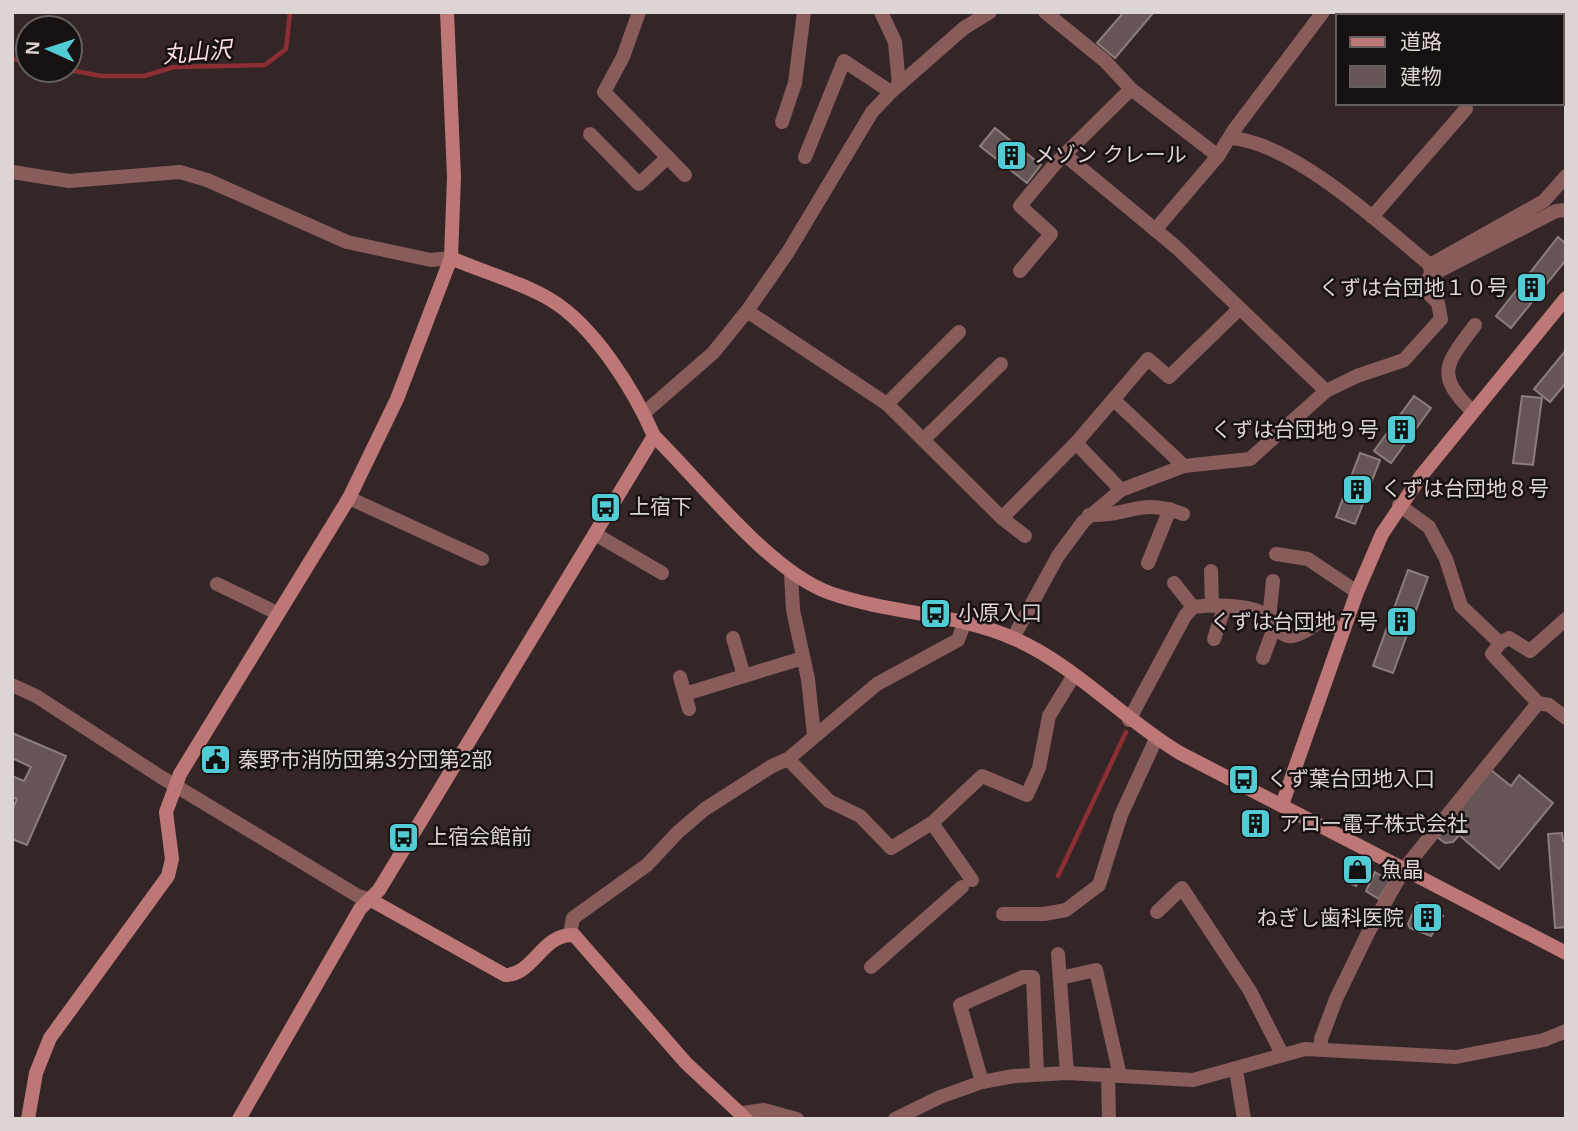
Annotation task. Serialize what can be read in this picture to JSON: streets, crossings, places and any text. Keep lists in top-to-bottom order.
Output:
{
  "water": ["丸山沢"],
  "places": {
    "building": [
      "メゾン クレール",
      "くずは台団地１０号",
      "くずは台団地９号",
      "くずは台団地８号",
      "くずは台団地７号",
      "アロー電子株式会社",
      "ねぎし歯科医院"
    ],
    "bus stop": [
      "上宿下",
      "小原入口",
      "くず葉台団地入口",
      "上宿会館前"
    ],
    "public building": ["秦野市消防団第3分団第2部"],
    "shop": ["魚晶"]
  },
  "legend": ["道路", "建物"],
  "north": "left"
}
